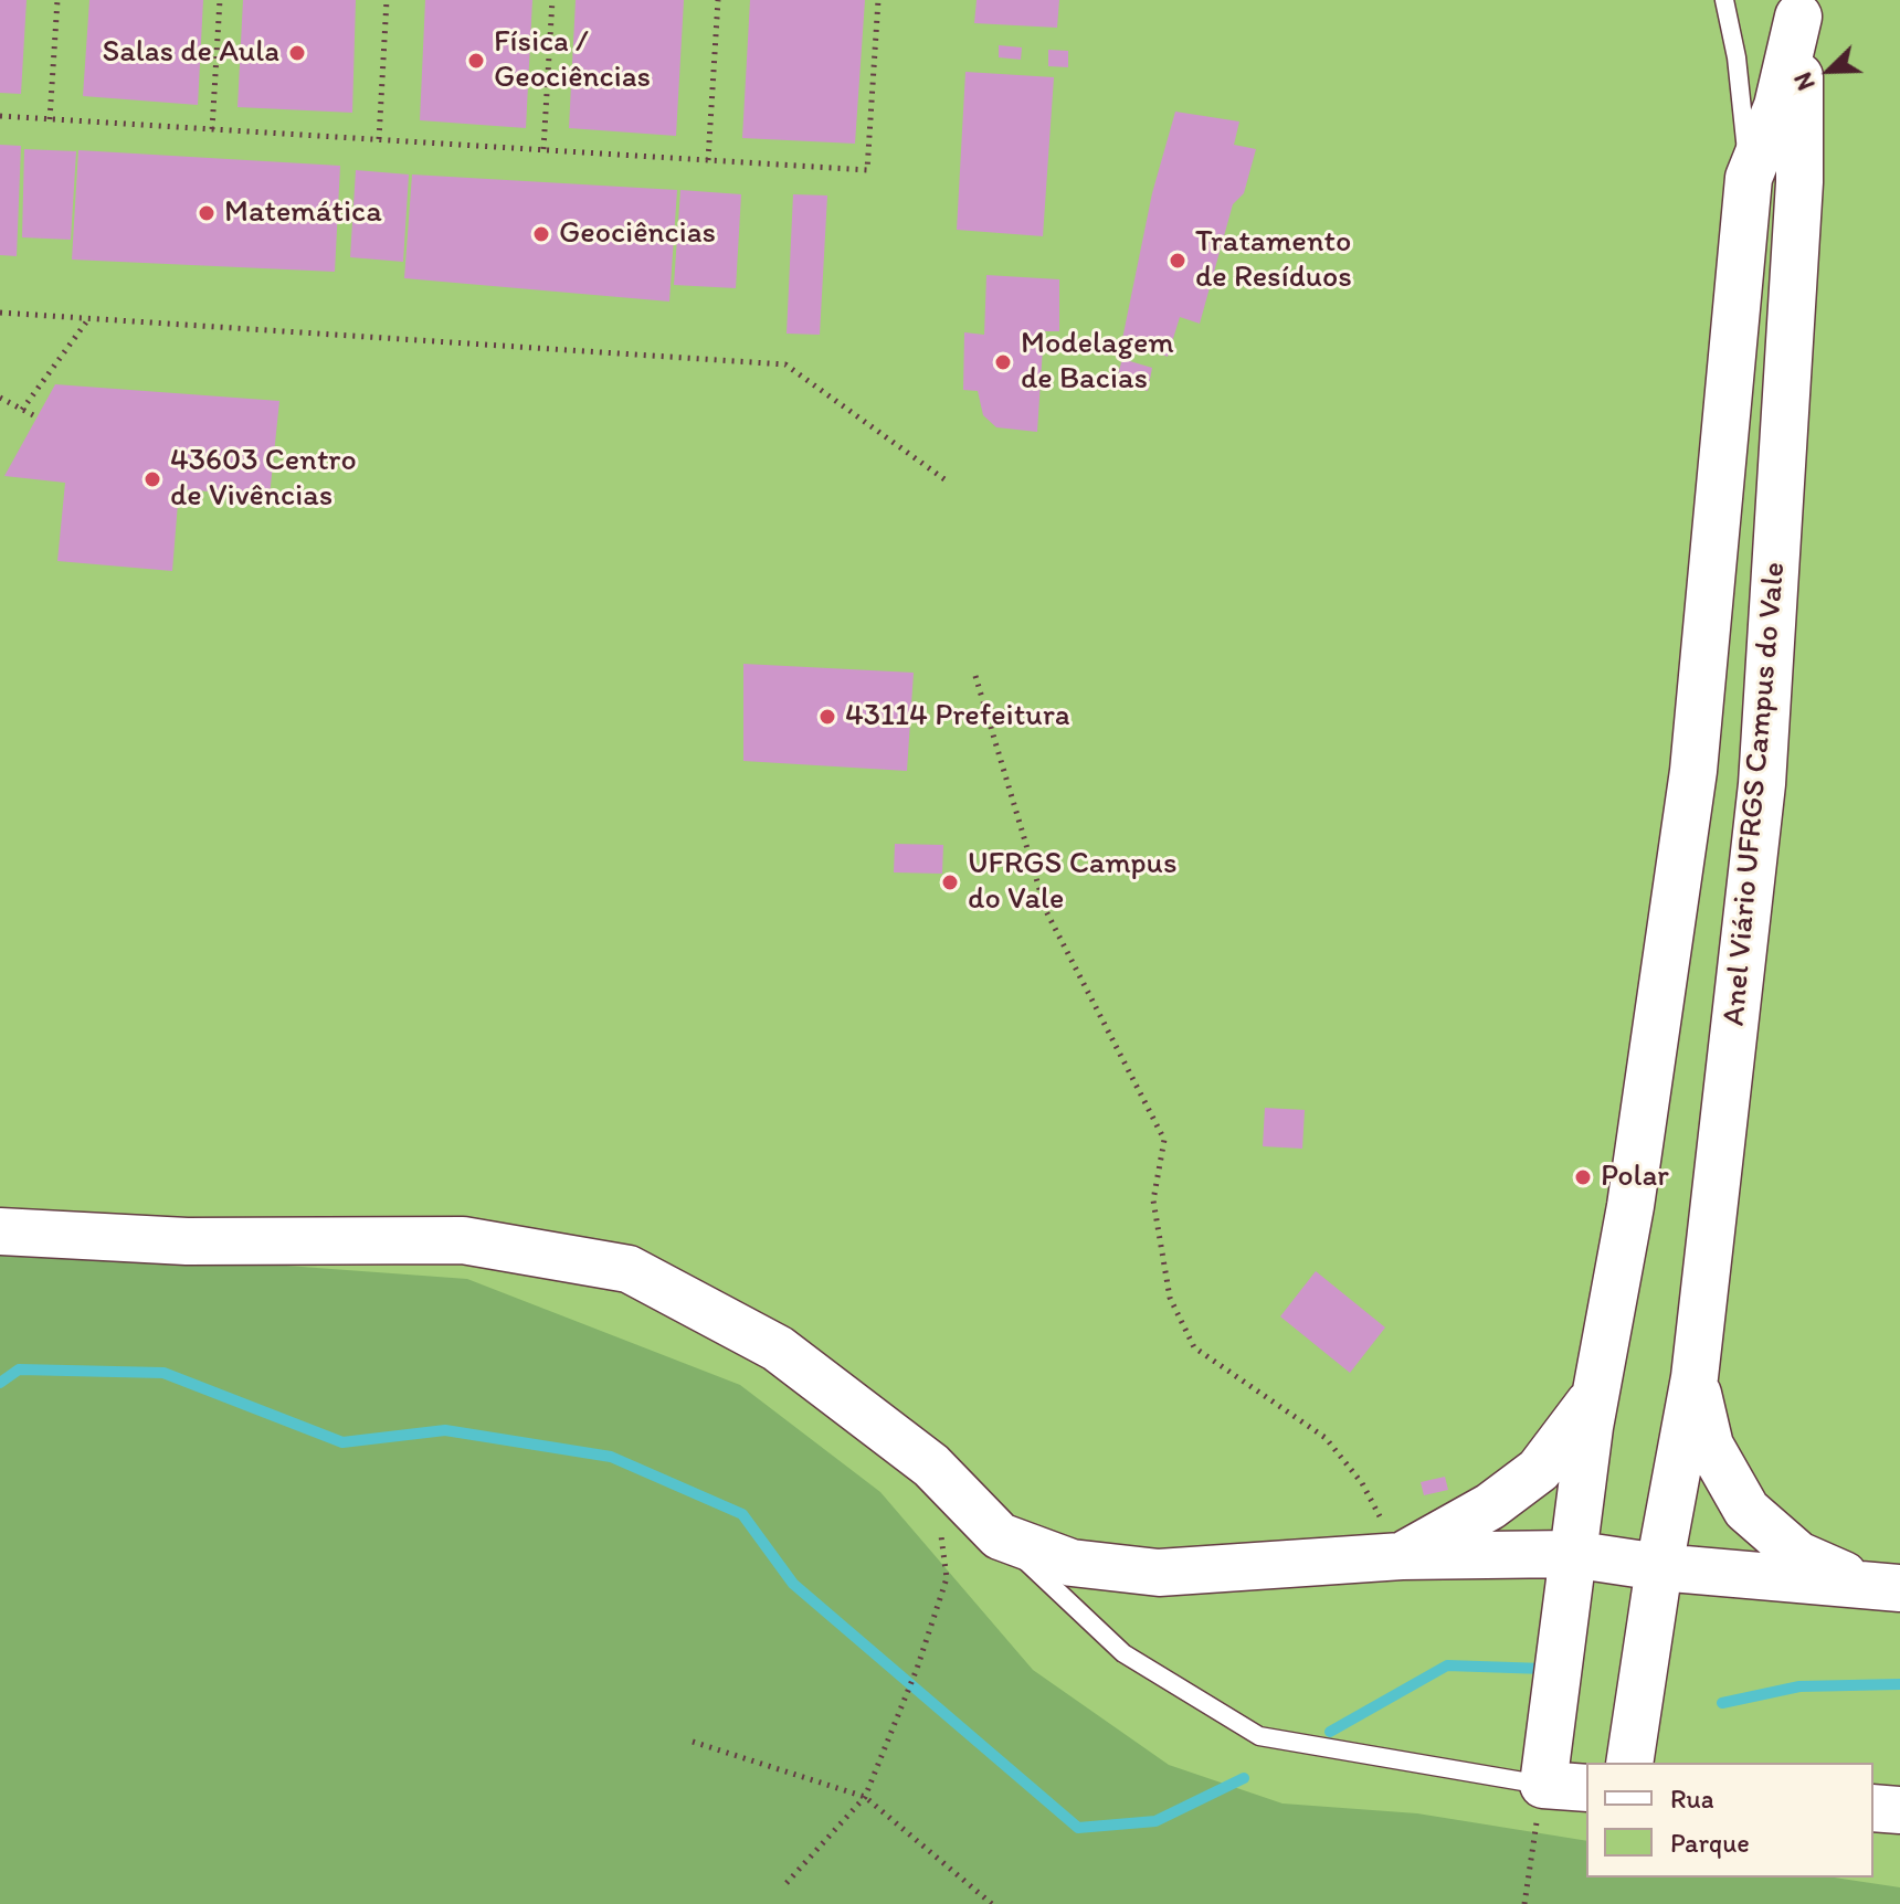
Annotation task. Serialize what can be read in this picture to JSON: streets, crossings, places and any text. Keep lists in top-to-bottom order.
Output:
{
  "streets": {
    "street": ["Anel Viário UFRGS Campus do Vale"]
  },
  "places": [
    "Salas de Aula",
    "Física / Geociências",
    "Matemática",
    "Geociências",
    "Tratamento de Resíduos",
    "Modelagem de Bacias",
    "43603 Centro de Vivências",
    "43114 Prefeitura",
    "UFRGS Campus do Vale",
    "Polar"
  ],
  "legend": ["Rua", "Parque"],
  "north": "bottom left"
}
